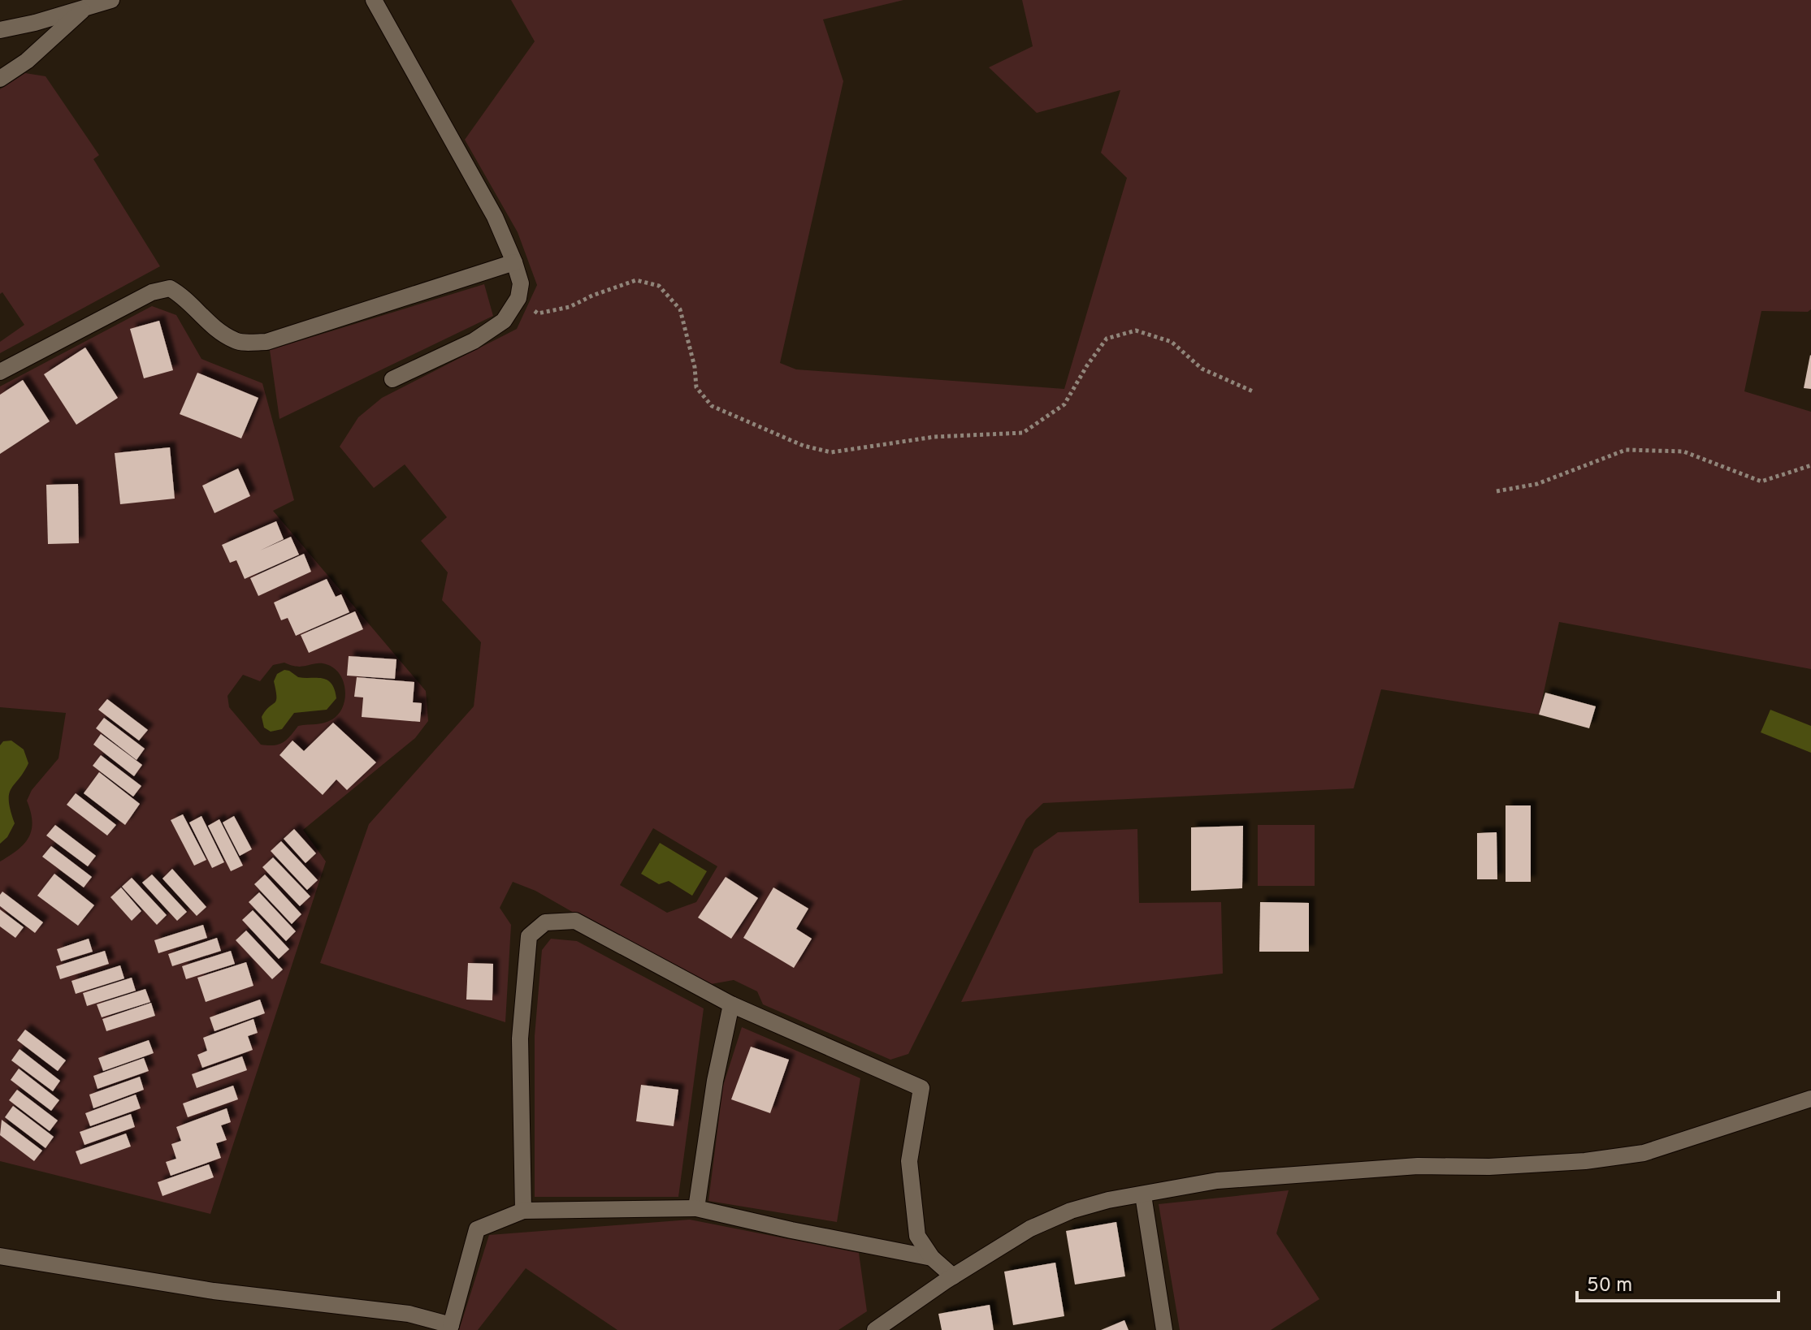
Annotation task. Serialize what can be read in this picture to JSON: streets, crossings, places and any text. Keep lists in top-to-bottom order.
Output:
{
  "scale_bar": "50 m"
}
